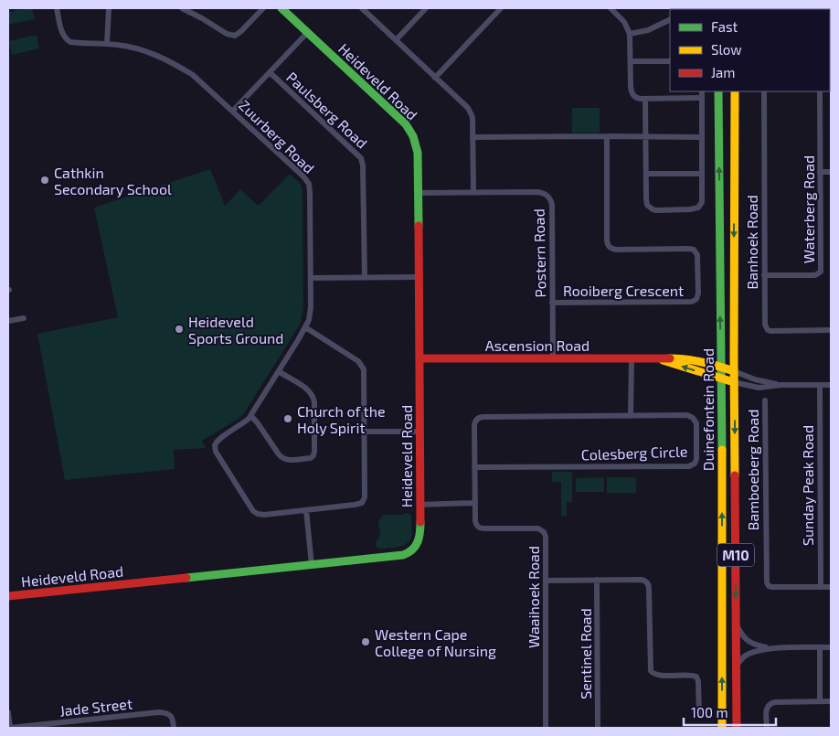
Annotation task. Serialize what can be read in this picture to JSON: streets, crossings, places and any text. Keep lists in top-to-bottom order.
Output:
{
  "streets": {
    "street": [
      "Heideveld Road",
      "Paulsberg Road",
      "Zuurberg Road",
      "Waterberg Road",
      "Banhoek Road",
      "Postern Road",
      "Rooiberg Crescent",
      "Ascension Road",
      "Duinefontein Road",
      "Colesberg Circle",
      "Bamboeberg Road",
      "Sunday Peak Road",
      "M10",
      "Waaihoek Road",
      "Sentinel Road",
      "Jade Street"
    ]
  },
  "crossings": [
    ["Heideveld Road", "Postern Road"],
    ["Heideveld Road", "Ascension Road"],
    ["Waterberg Road", "Banhoek Road"],
    ["Postern Road", "Rooiberg Crescent"],
    ["Postern Road", "Ascension Road"],
    ["Ascension Road", "Duinefontein Road"],
    ["Colesberg Circle", "Waaihoek Road"],
    ["Bamboeberg Road", "Sunday Peak Road"]
  ],
  "places": [
    "Cathkin Secondary School",
    "Heideveld Sports Ground",
    "Church of the Holy Spirit",
    "Western Cape College of Nursing"
  ],
  "legend": ["Fast", "Slow", "Jam"],
  "scale_bar": "100 m"
}
